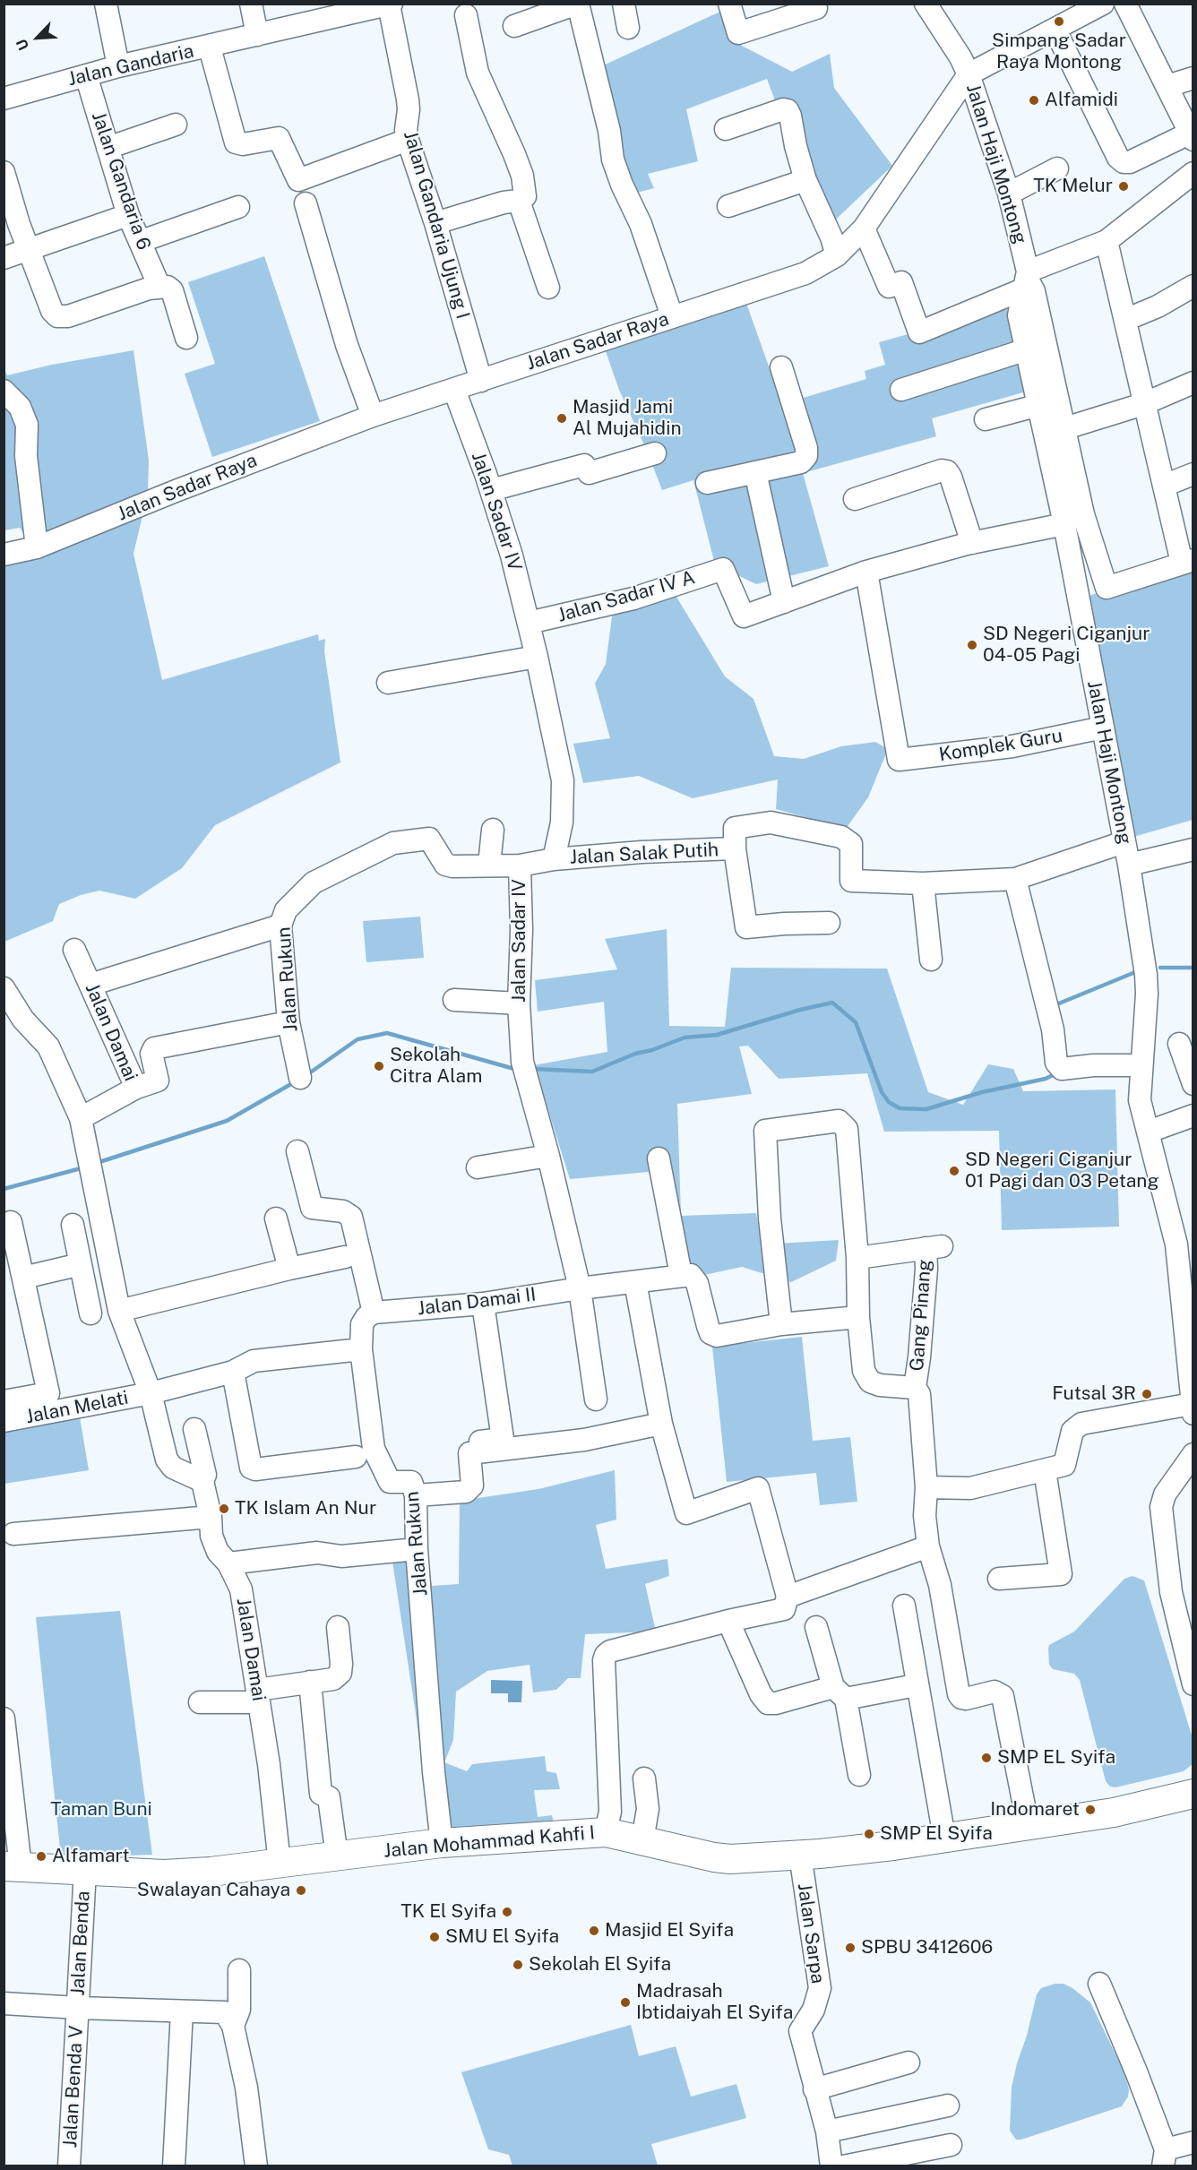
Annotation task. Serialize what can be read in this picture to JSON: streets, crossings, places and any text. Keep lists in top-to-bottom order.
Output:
{
  "streets": {
    "main road": ["Jalan Mohammad Kahfi I"],
    "street": [
      "Jalan Gandaria",
      "Jalan Haji Montong",
      "Jalan Gandaria 6",
      "Jalan Gandaria Ujung I",
      "Jalan Sadar Raya",
      "Jalan Sadar IV",
      "Jalan Sadar IV A",
      "Komplek Guru",
      "Jalan Salak Putih",
      "Jalan Rukun",
      "Jalan Damai",
      "Jalan Damai II",
      "Gang Pinang",
      "Jalan Melati",
      "Jalan Sarpa",
      "Jalan Benda",
      "Jalan Benda V"
    ]
  },
  "crossings": [
    ["Jalan Gandaria", "Jalan Gandaria 6"],
    ["Jalan Gandaria", "Jalan Gandaria Ujung I"],
    ["Jalan Haji Montong", "Jalan Sadar Raya"],
    ["Jalan Haji Montong", "Komplek Guru"],
    ["Jalan Haji Montong", "Jalan Salak Putih"],
    ["Jalan Gandaria Ujung I", "Jalan Sadar Raya"],
    ["Jalan Sadar Raya", "Jalan Sadar IV"],
    ["Jalan Sadar IV", "Jalan Sadar IV A"],
    ["Jalan Sadar IV", "Jalan Salak Putih"],
    ["Jalan Sadar IV", "Jalan Damai II"],
    ["Jalan Rukun", "Jalan Damai II"],
    ["Jalan Rukun", "Jalan Mohammad Kahfi I"],
    ["Jalan Damai", "Jalan Mohammad Kahfi I"],
    ["Jalan Mohammad Kahfi I", "Jalan Sarpa"],
    ["Jalan Mohammad Kahfi I", "Jalan Benda"],
    ["Jalan Benda", "Jalan Benda V"]
  ],
  "parks": ["Taman Buni"],
  "places": [
    "Simpang Sadar Raya Montong",
    "Alfamidi",
    "TK Melur",
    "Masjid Jami Al Mujahidin",
    "SD Negeri Ciganjur 04-05 Pagi",
    "Sekolah Citra Alam",
    "SD Negeri Ciganjur 01 Pagi dan 03 Petang",
    "Futsal 3R",
    "TK Islam An Nur",
    "SMP EL Syifa",
    "Indomaret",
    "SMP El Syifa",
    "Alfamart",
    "Swalayan Cahaya",
    "TK El Syifa",
    "Masjid El Syifa",
    "SMU El Syifa",
    "SPBU 3412606",
    "Sekolah El Syifa",
    "Madrasah Ibtidaiyah El Syifa"
  ],
  "north": "bottom left"
}
